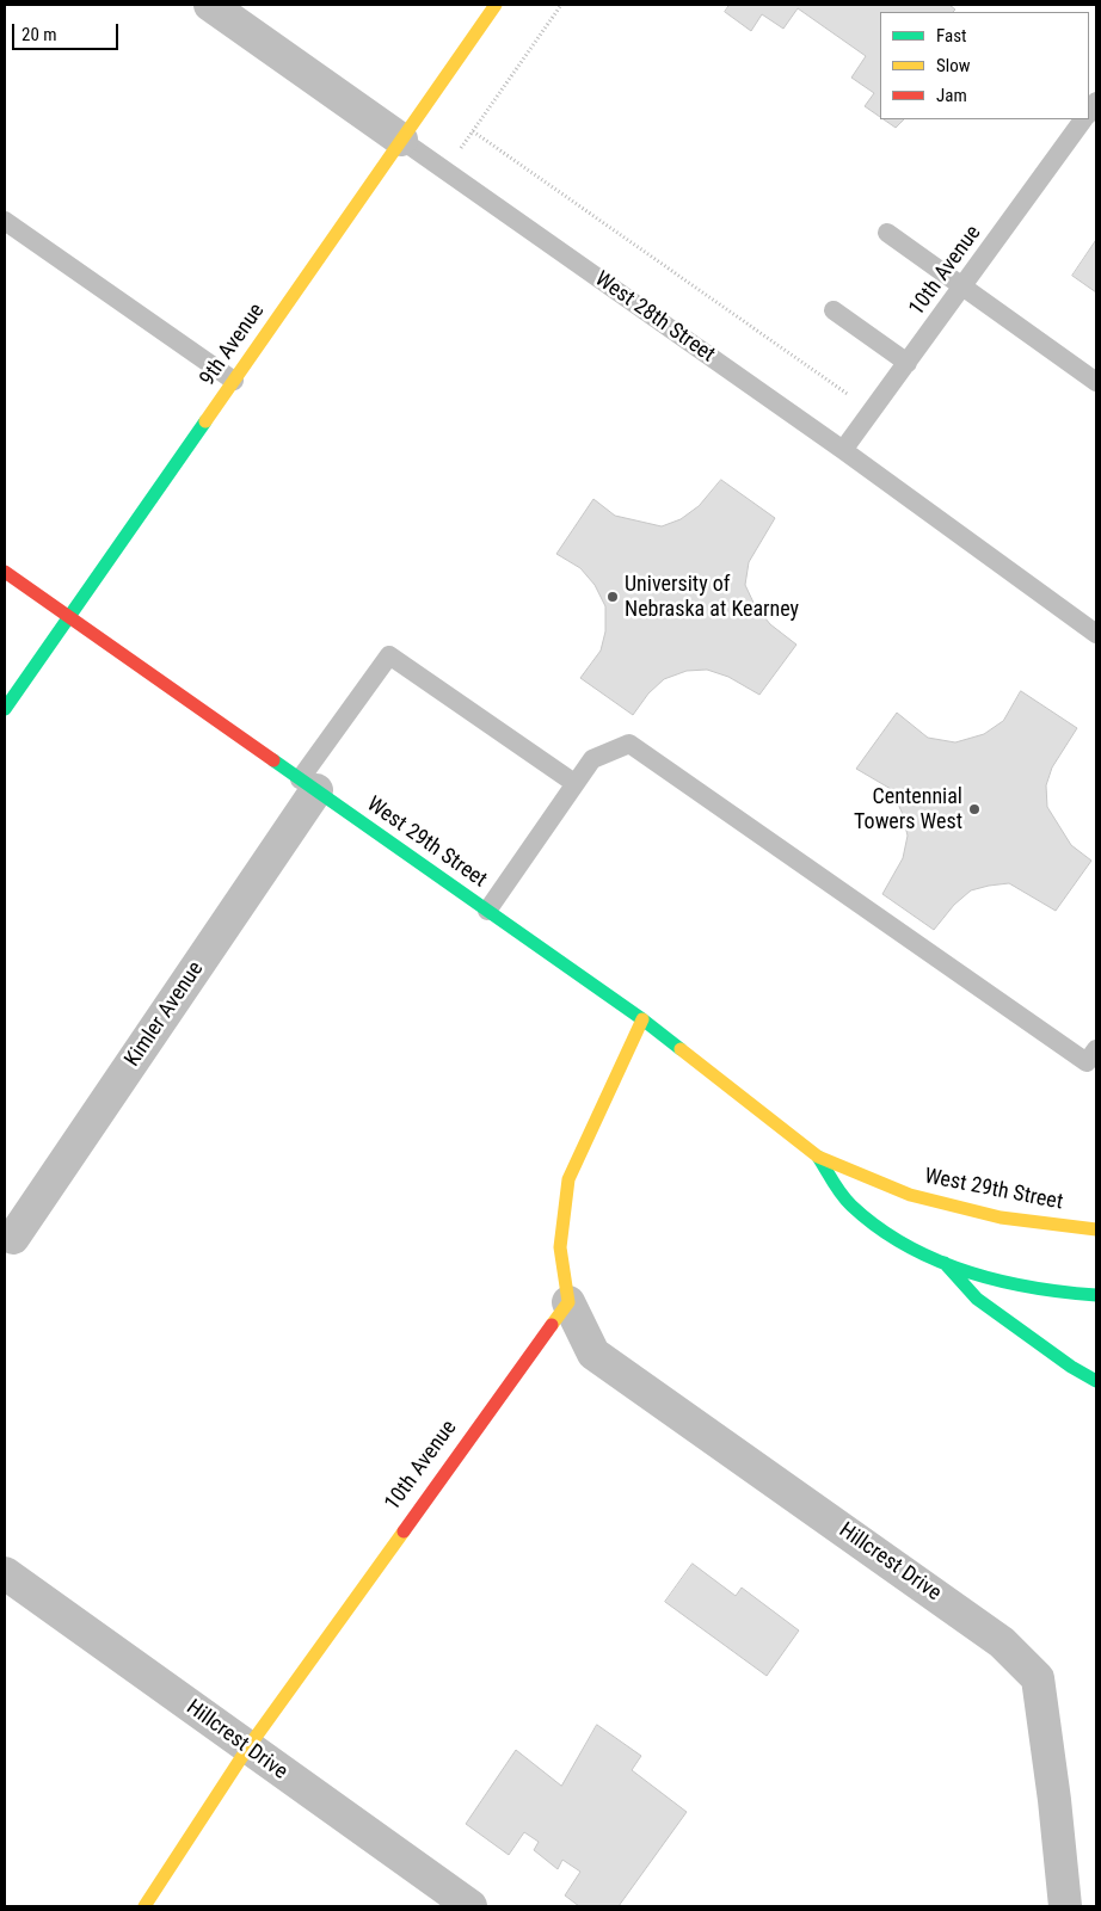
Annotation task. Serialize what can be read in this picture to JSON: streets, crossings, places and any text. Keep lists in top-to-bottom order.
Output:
{
  "streets": {
    "street": [
      "10th Avenue",
      "West 28th Street",
      "9th Avenue",
      "West 29th Street",
      "Kimler Avenue",
      "Hillcrest Drive"
    ]
  },
  "crossings": [
    ["10th Avenue", "West 28th Street"],
    ["10th Avenue", "Hillcrest Drive"],
    ["West 28th Street", "9th Avenue"],
    ["9th Avenue", "West 29th Street"],
    ["West 29th Street", "Kimler Avenue"]
  ],
  "places": ["University of Nebraska at Kearney", "Centennial Towers West"],
  "legend": ["Fast", "Slow", "Jam"],
  "scale_bar": "20 m"
}
